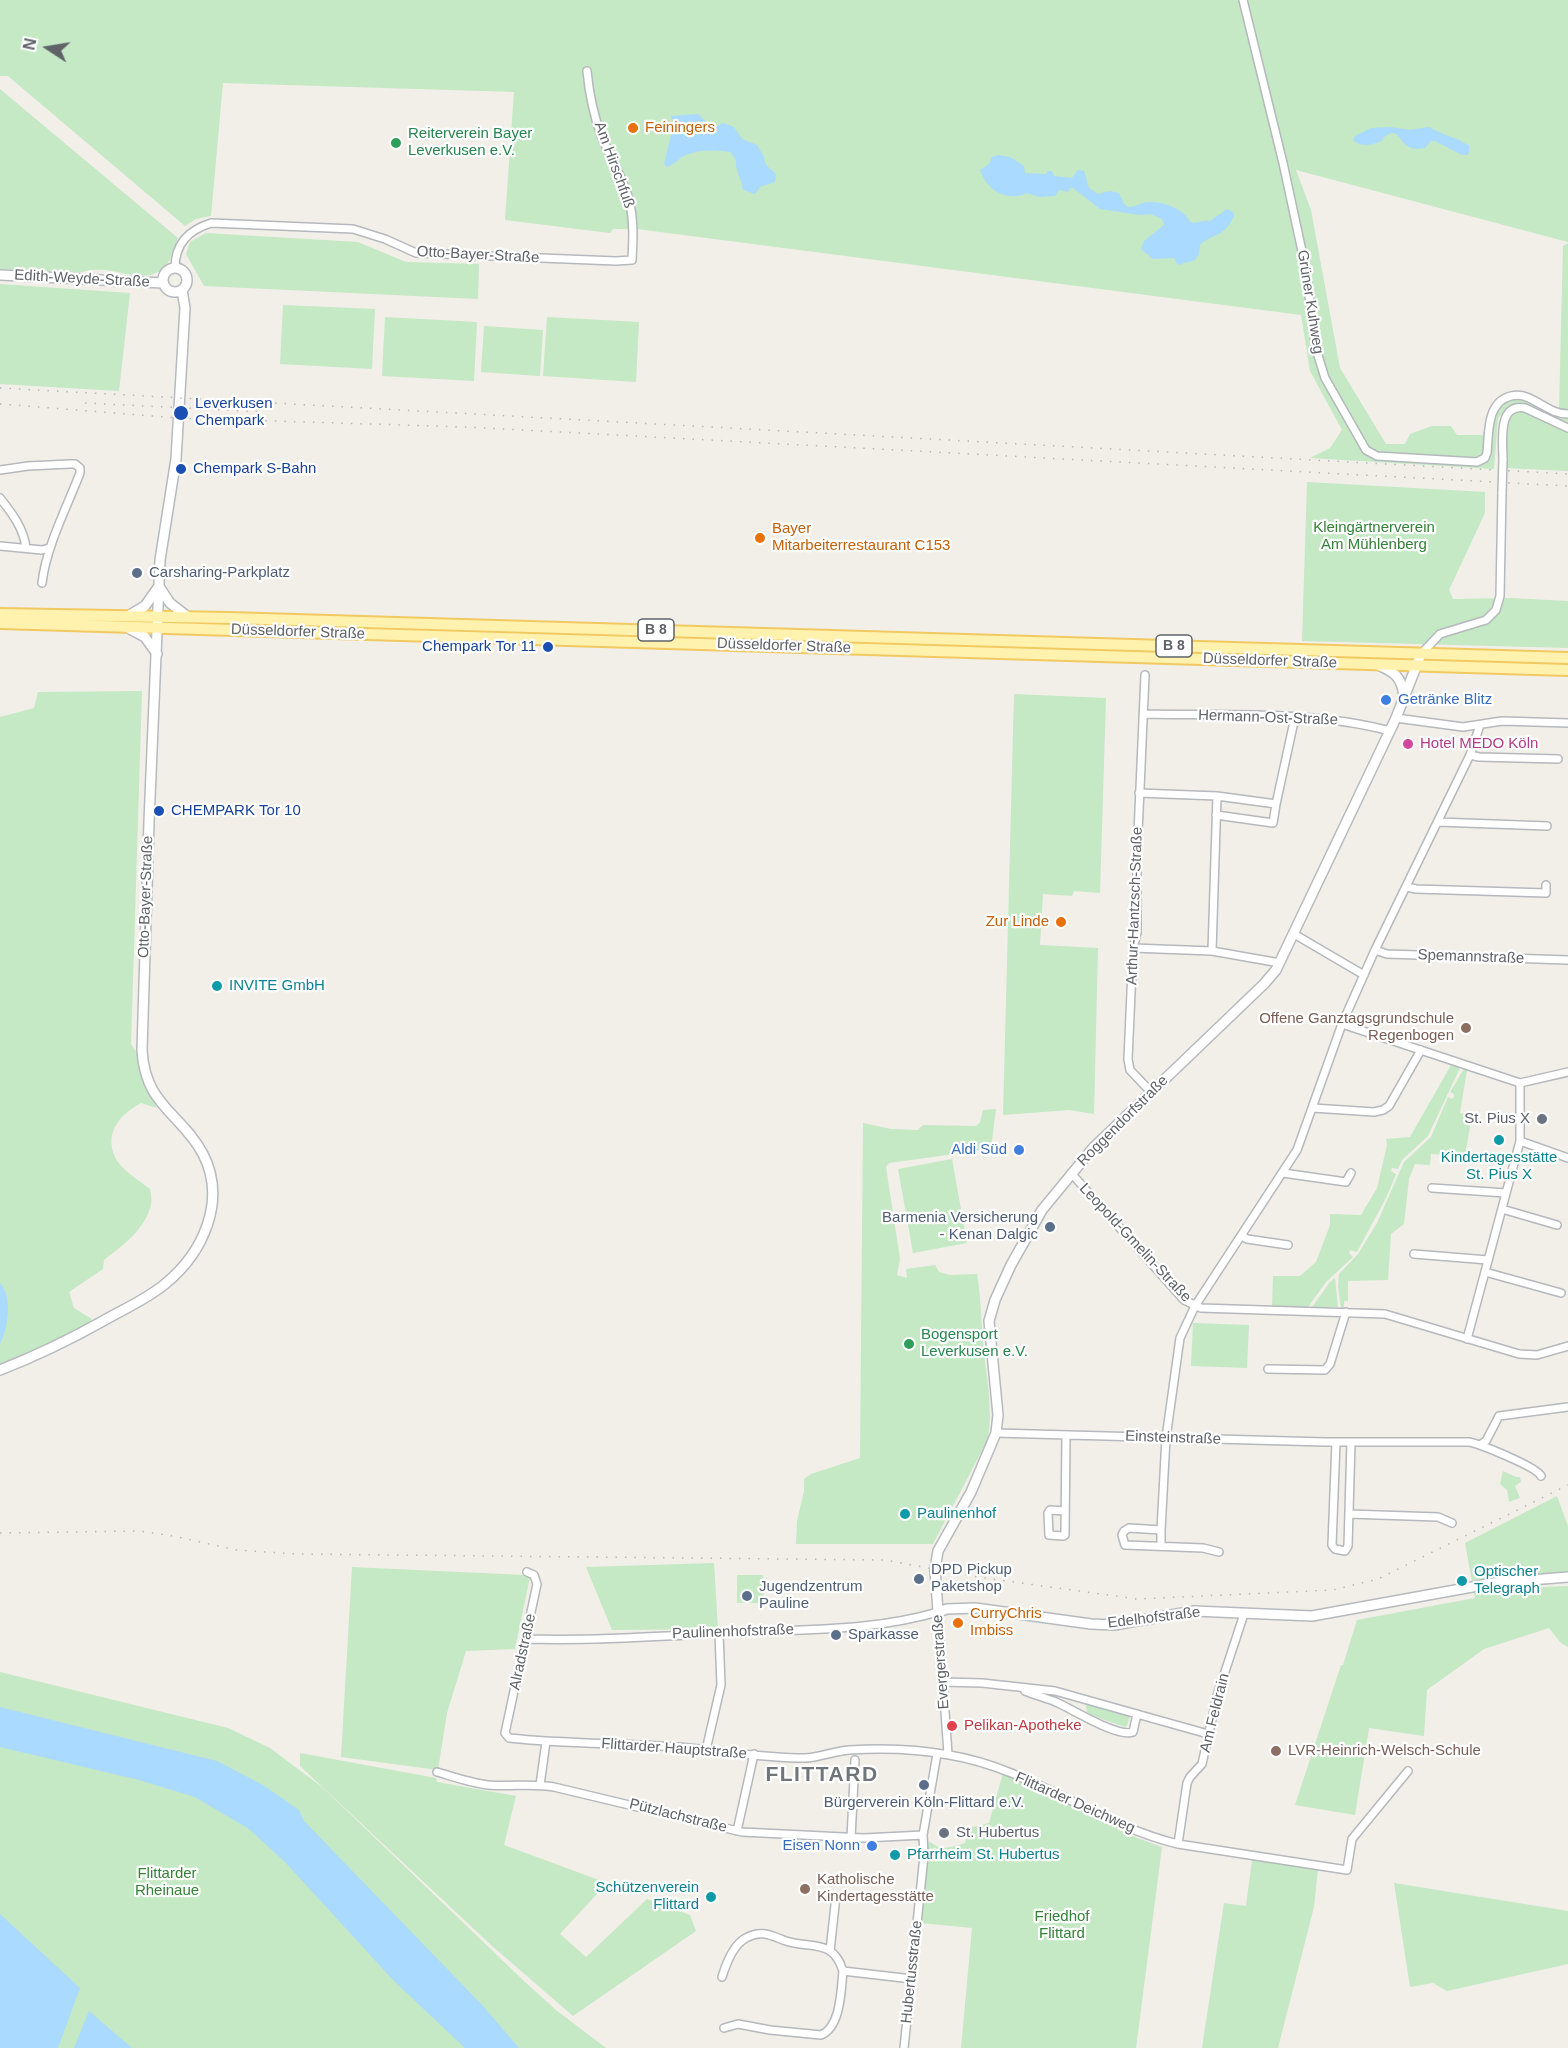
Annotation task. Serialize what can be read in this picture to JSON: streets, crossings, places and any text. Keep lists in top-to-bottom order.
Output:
{
  "streets": {
    "main road": ["B 8", "Düsseldorfer Straße"],
    "street": [
      "Am Hirschfuß",
      "Otto-Bayer-Straße",
      "Edith-Weyde-Straße",
      "Grüner Kuhweg",
      "Hermann-Ost-Straße",
      "Arthur-Hantzsch-Straße",
      "Spemannstraße",
      "Roggendorfstraße",
      "Leopold-Gmelin-Straße",
      "Einsteinstraße",
      "Edelhofstraße",
      "Paulinenhofstraße",
      "Alradstraße",
      "Evergerstraße",
      "Am Feldrain",
      "Flittarder Hauptstraße",
      "Flittarder Deichweg",
      "Pützlachstraße",
      "Hubertusstraße"
    ]
  },
  "crossings": [
    ["Am Hirschfuß", "Otto-Bayer-Straße"],
    ["Otto-Bayer-Straße", "Edith-Weyde-Straße"],
    ["Otto-Bayer-Straße", "Düsseldorfer Straße"],
    ["Düsseldorfer Straße", "Roggendorfstraße"],
    ["Hermann-Ost-Straße", "Arthur-Hantzsch-Straße"],
    ["Hermann-Ost-Straße", "Roggendorfstraße"],
    ["Arthur-Hantzsch-Straße", "Roggendorfstraße"],
    ["Roggendorfstraße", "Leopold-Gmelin-Straße"],
    ["Roggendorfstraße", "Einsteinstraße"],
    ["Roggendorfstraße", "Evergerstraße"],
    ["Edelhofstraße", "Paulinenhofstraße"],
    ["Edelhofstraße", "Evergerstraße"],
    ["Edelhofstraße", "Am Feldrain"],
    ["Paulinenhofstraße", "Alradstraße"],
    ["Paulinenhofstraße", "Evergerstraße"],
    ["Alradstraße", "Flittarder Hauptstraße"],
    ["Evergerstraße", "Flittarder Hauptstraße"],
    ["Evergerstraße", "Flittarder Deichweg"],
    ["Am Feldrain", "Flittarder Deichweg"],
    ["Flittarder Hauptstraße", "Flittarder Deichweg"],
    ["Flittarder Hauptstraße", "Hubertusstraße"],
    ["Pützlachstraße", "Hubertusstraße"]
  ],
  "districts": ["FLITTARD"],
  "parks": ["Kleingärtnerverein Am Mühlenberg", "Flittarder Rheinaue", "Friedhof Flittard"],
  "places": [
    "Feiningers",
    "Reiterverein Bayer Leverkusen e.V.",
    "Leverkusen Chempark",
    "Chempark S-Bahn",
    "Bayer Mitarbeiterrestaurant C153",
    "Carsharing-Parkplatz",
    "Chempark Tor 11",
    "Getränke Blitz",
    "Hotel MEDO Köln",
    "CHEMPARK Tor 10",
    "Zur Linde",
    "INVITE GmbH",
    "Offene Ganztagsgrundschule Regenbogen",
    "St. Pius X",
    "Kindertagesstätte St. Pius X",
    "Aldi Süd",
    "Barmenia Versicherung - Kenan Dalgic",
    "Bogensport Leverkusen e.V.",
    "Paulinenhof",
    "DPD Pickup Paketshop",
    "Optischer Telegraph",
    "Jugendzentrum Pauline",
    "CurryChris Imbiss",
    "Sparkasse",
    "Pelikan-Apotheke",
    "LVR-Heinrich-Welsch-Schule",
    "Bürgerverein Köln-Flittard e.V.",
    "St. Hubertus",
    "Eisen Nonn",
    "Pfarrheim St. Hubertus",
    "Katholische Kindertagesstätte",
    "Schützenverein Flittard"
  ],
  "north": "left"
}
